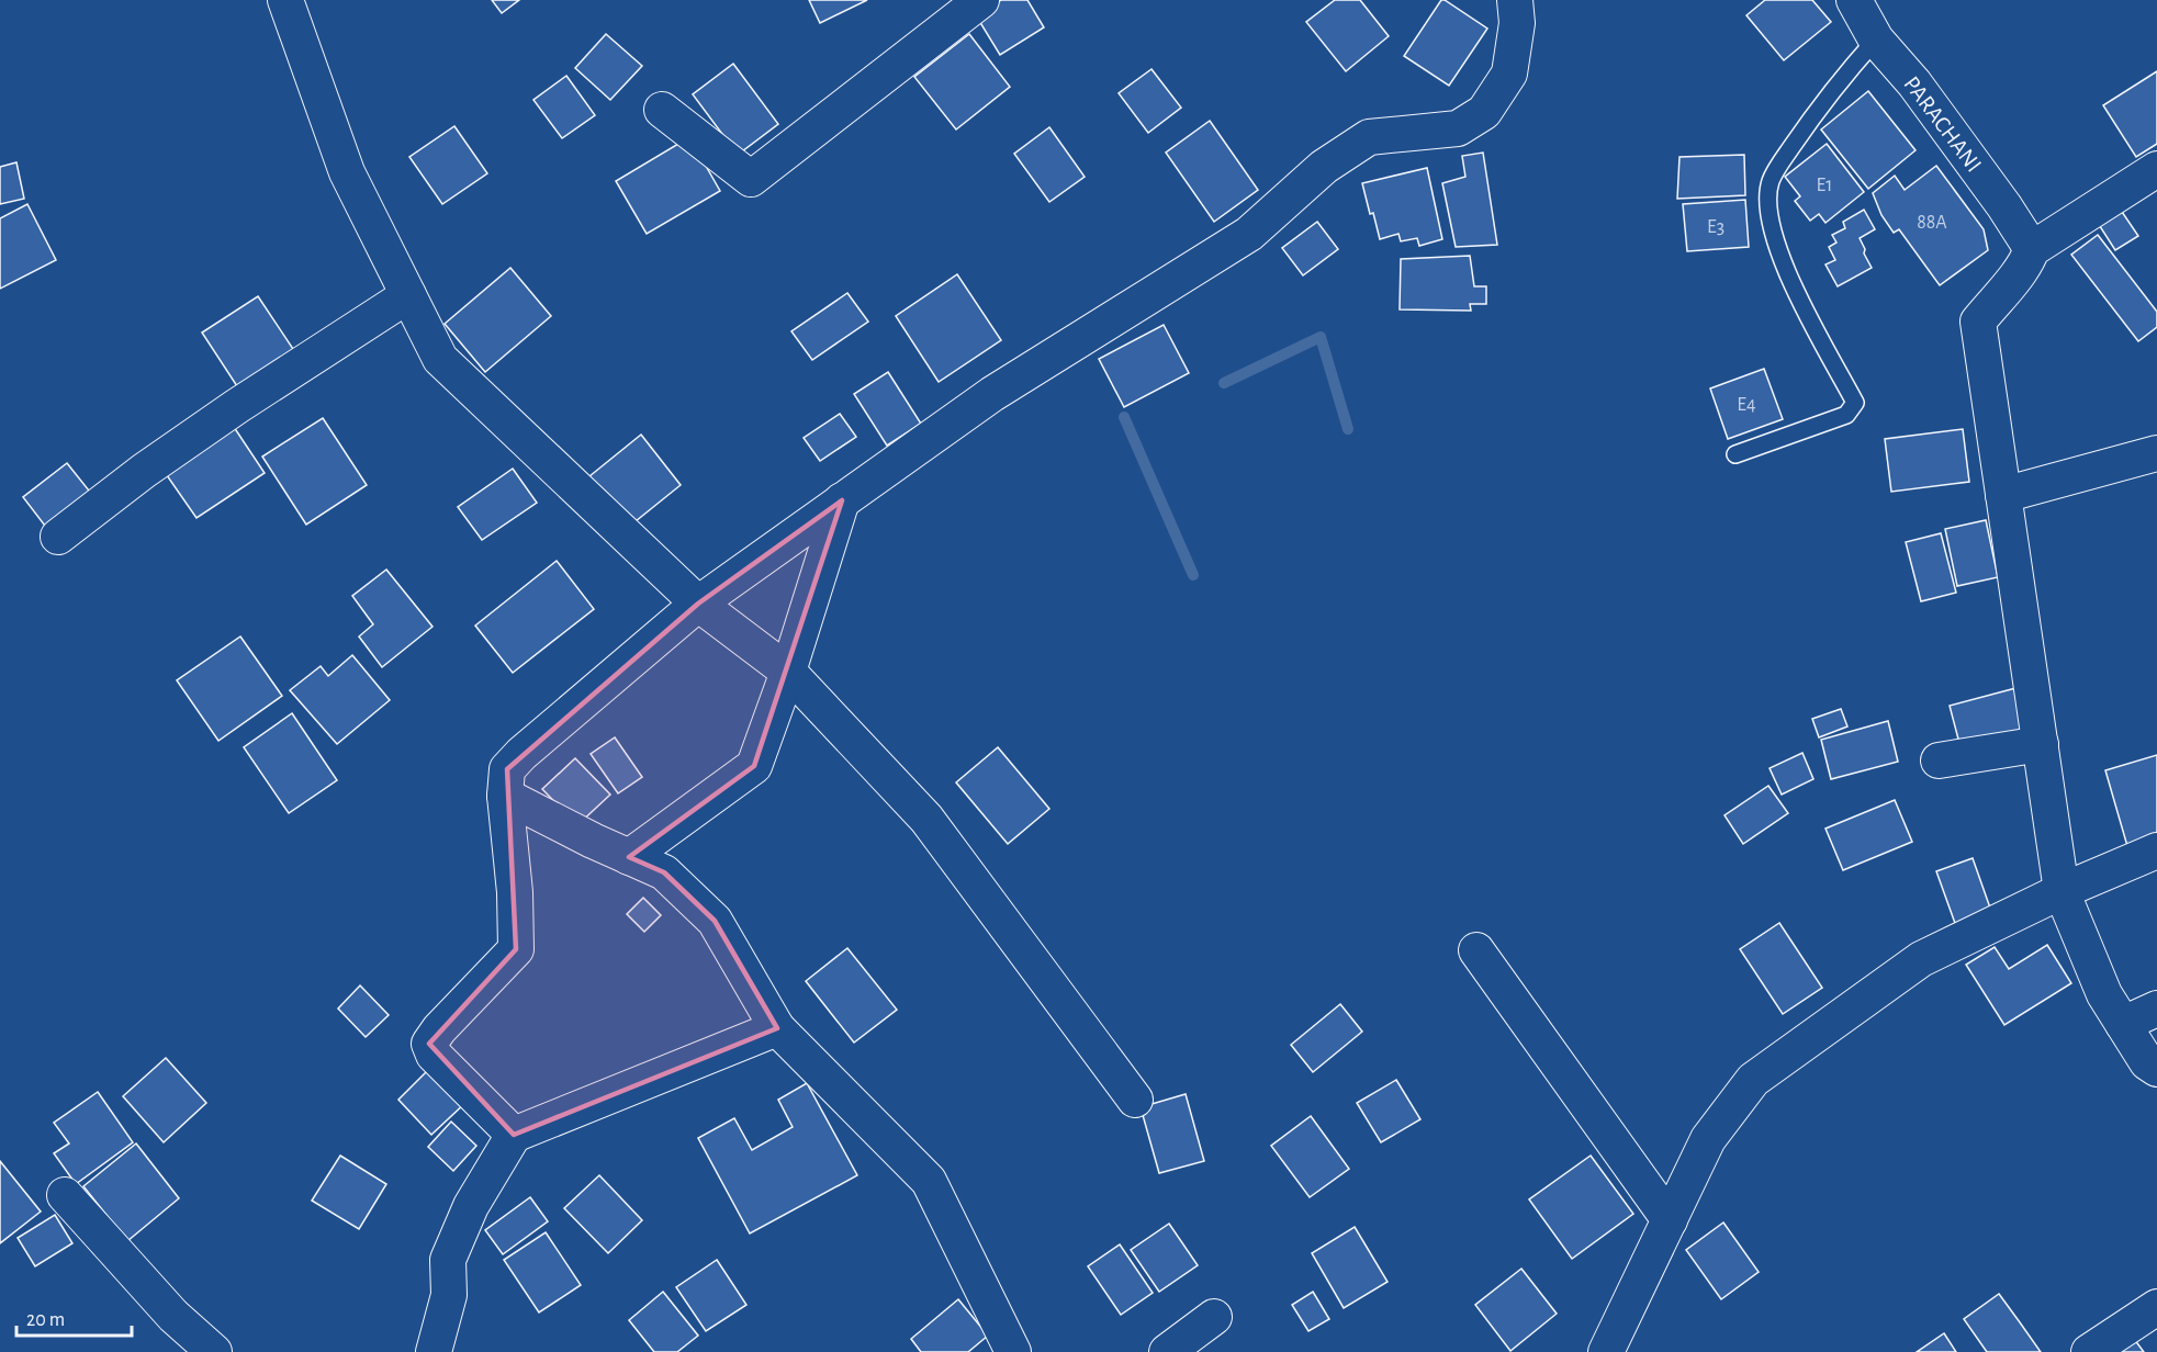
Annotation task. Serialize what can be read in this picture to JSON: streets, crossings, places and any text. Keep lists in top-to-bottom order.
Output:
{
  "streets": {
    "street": ["PARACHANI"]
  },
  "house_numbers": [
    "E1",
    "88A",
    "E3",
    "E4"
  ],
  "scale_bar": "20 m"
}
